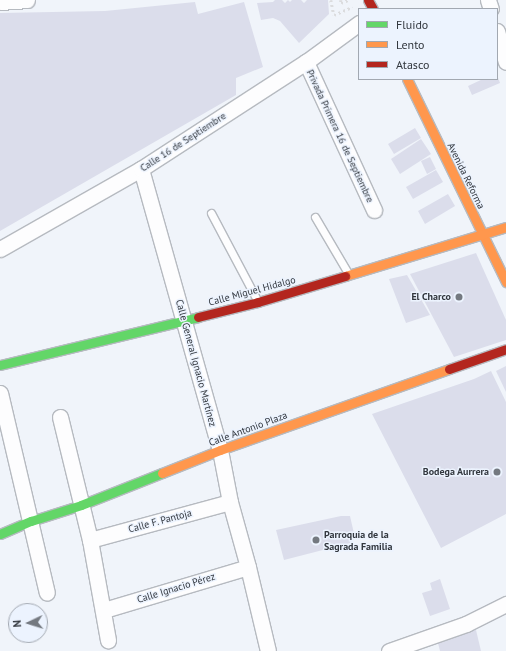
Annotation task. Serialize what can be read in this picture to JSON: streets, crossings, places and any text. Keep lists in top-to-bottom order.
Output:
{
  "streets": {
    "street": [
      "Privada Primera 16 de Septiembre",
      "Calle 16 de Septiembre",
      "Avenida Reforma",
      "Calle Miguel Hidalgo",
      "Calle General Ignacio Martínez",
      "Calle Antonio Plaza",
      "Calle F. Pantoja",
      "Calle Ignacio Pérez"
    ]
  },
  "crossings": [
    ["Privada Primera 16 de Septiembre", "Calle 16 de Septiembre"],
    ["Calle 16 de Septiembre", "Calle General Ignacio Martínez"],
    ["Avenida Reforma", "Calle Miguel Hidalgo"],
    ["Calle Miguel Hidalgo", "Calle General Ignacio Martínez"],
    ["Calle General Ignacio Martínez", "Calle Antonio Plaza"],
    ["Calle General Ignacio Martínez", "Calle F. Pantoja"],
    ["Calle General Ignacio Martínez", "Calle Ignacio Pérez"]
  ],
  "places": ["El Charco", "Bodega Aurrera", "Parroquia de la Sagrada Familia"],
  "legend": ["Fluido", "Lento", "Atasco"],
  "north": "left"
}
